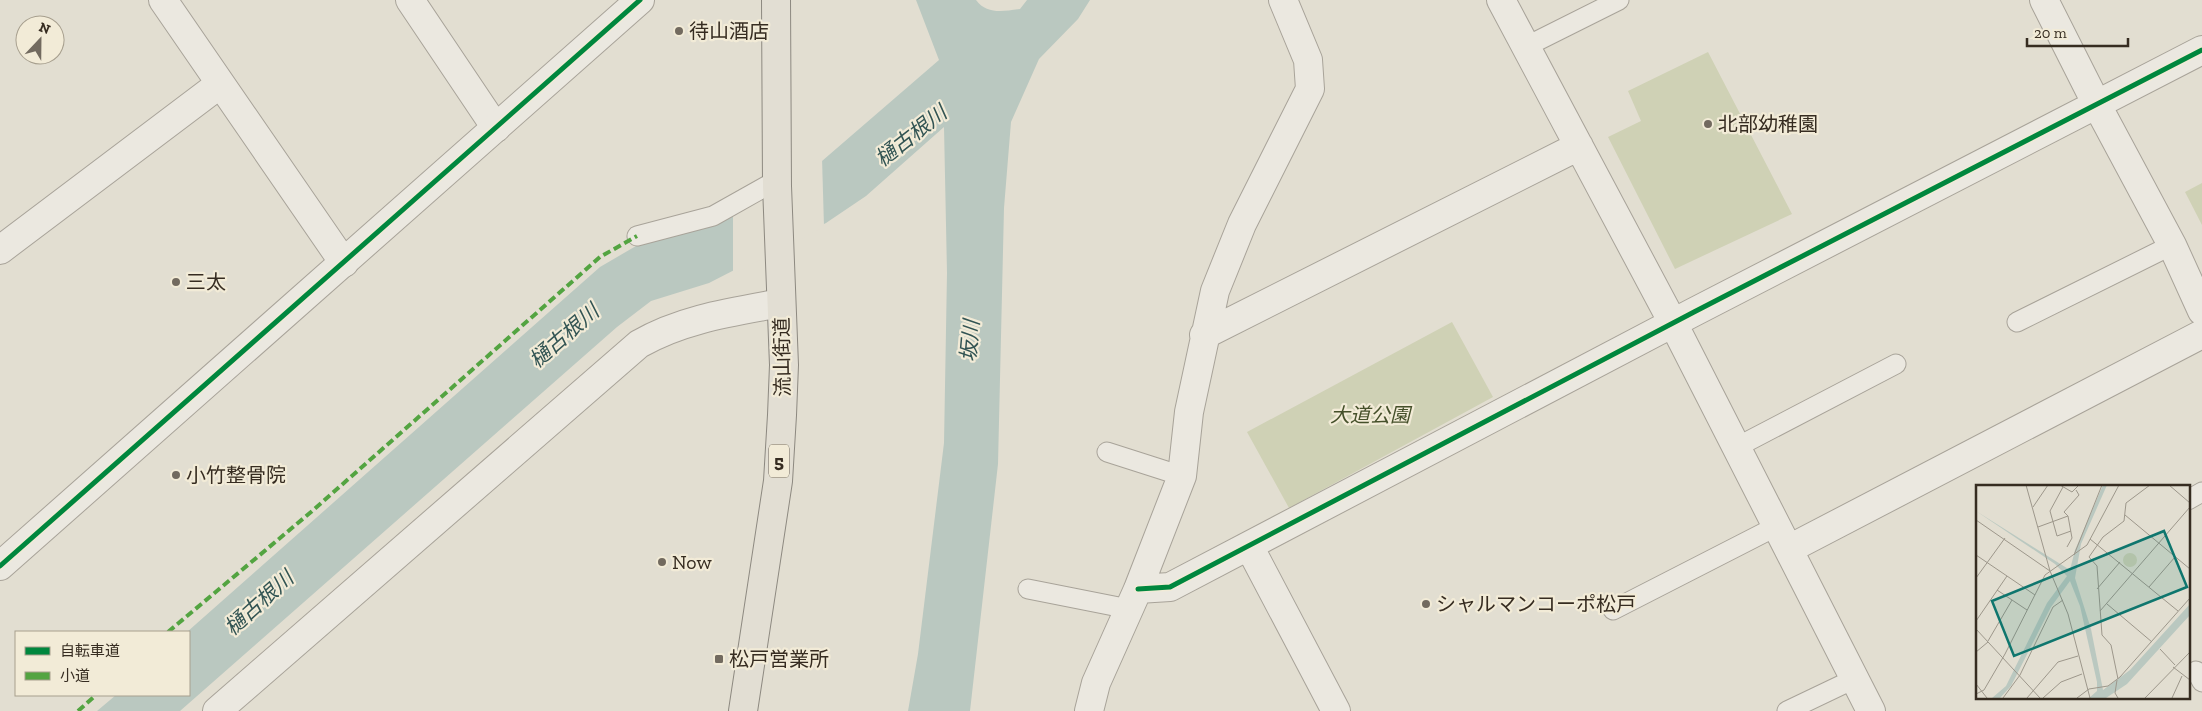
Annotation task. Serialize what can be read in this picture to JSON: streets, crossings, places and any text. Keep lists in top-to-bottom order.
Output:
{
  "streets": {
    "main road": ["流山街道", "5"]
  },
  "water": ["樋古根川", "坂川"],
  "parks": ["大道公園"],
  "places": {
    "other": [
      "待山酒店",
      "北部幼稚園",
      "三太",
      "小竹整骨院",
      "Now",
      "シャルマンコーポ松戸"
    ],
    "transit": ["松戸営業所"]
  },
  "legend": ["自転車道", "小道"],
  "scale_bar": "20 m",
  "north": "top"
}
